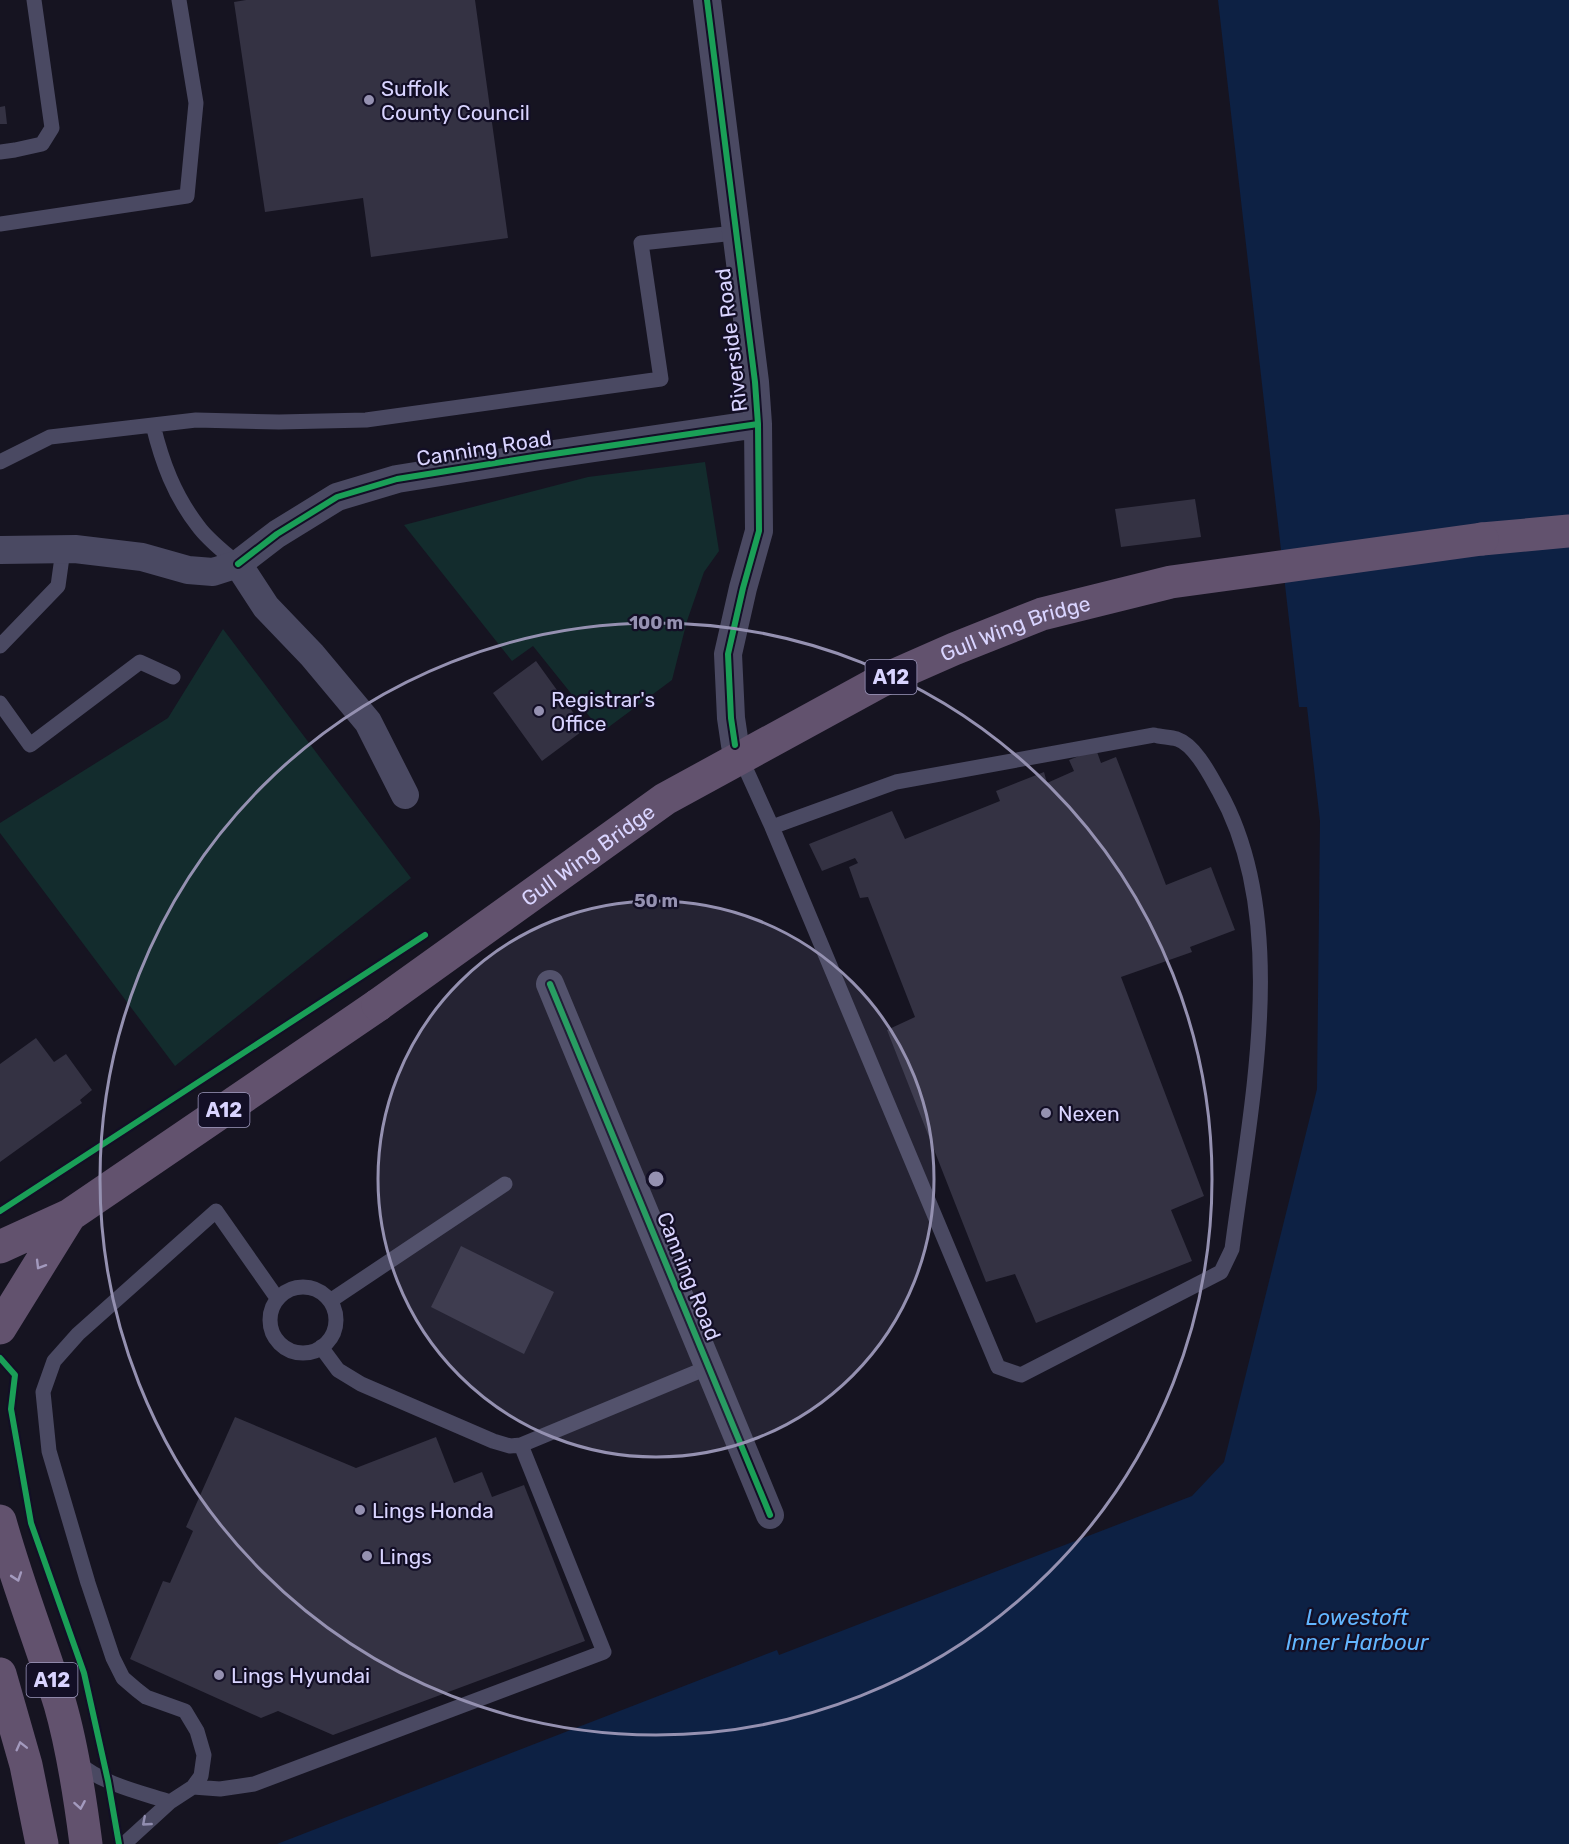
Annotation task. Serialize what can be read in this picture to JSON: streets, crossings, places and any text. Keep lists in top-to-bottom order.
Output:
{
  "streets": {
    "highway": ["Gull Wing Bridge", "A12"],
    "street": ["Riverside Road", "Canning Road"]
  },
  "crossings": [
    ["Riverside Road", "Canning Road"],
    ["Gull Wing Bridge", "A12"]
  ],
  "water": ["Lowestoft Inner Harbour"],
  "places": [
    "Suffolk County Council",
    "Registrar's Office",
    "Nexen",
    "Lings Honda",
    "Lings",
    "Lings Hyundai"
  ],
  "rings": ["100 m", "50 m"]
}
